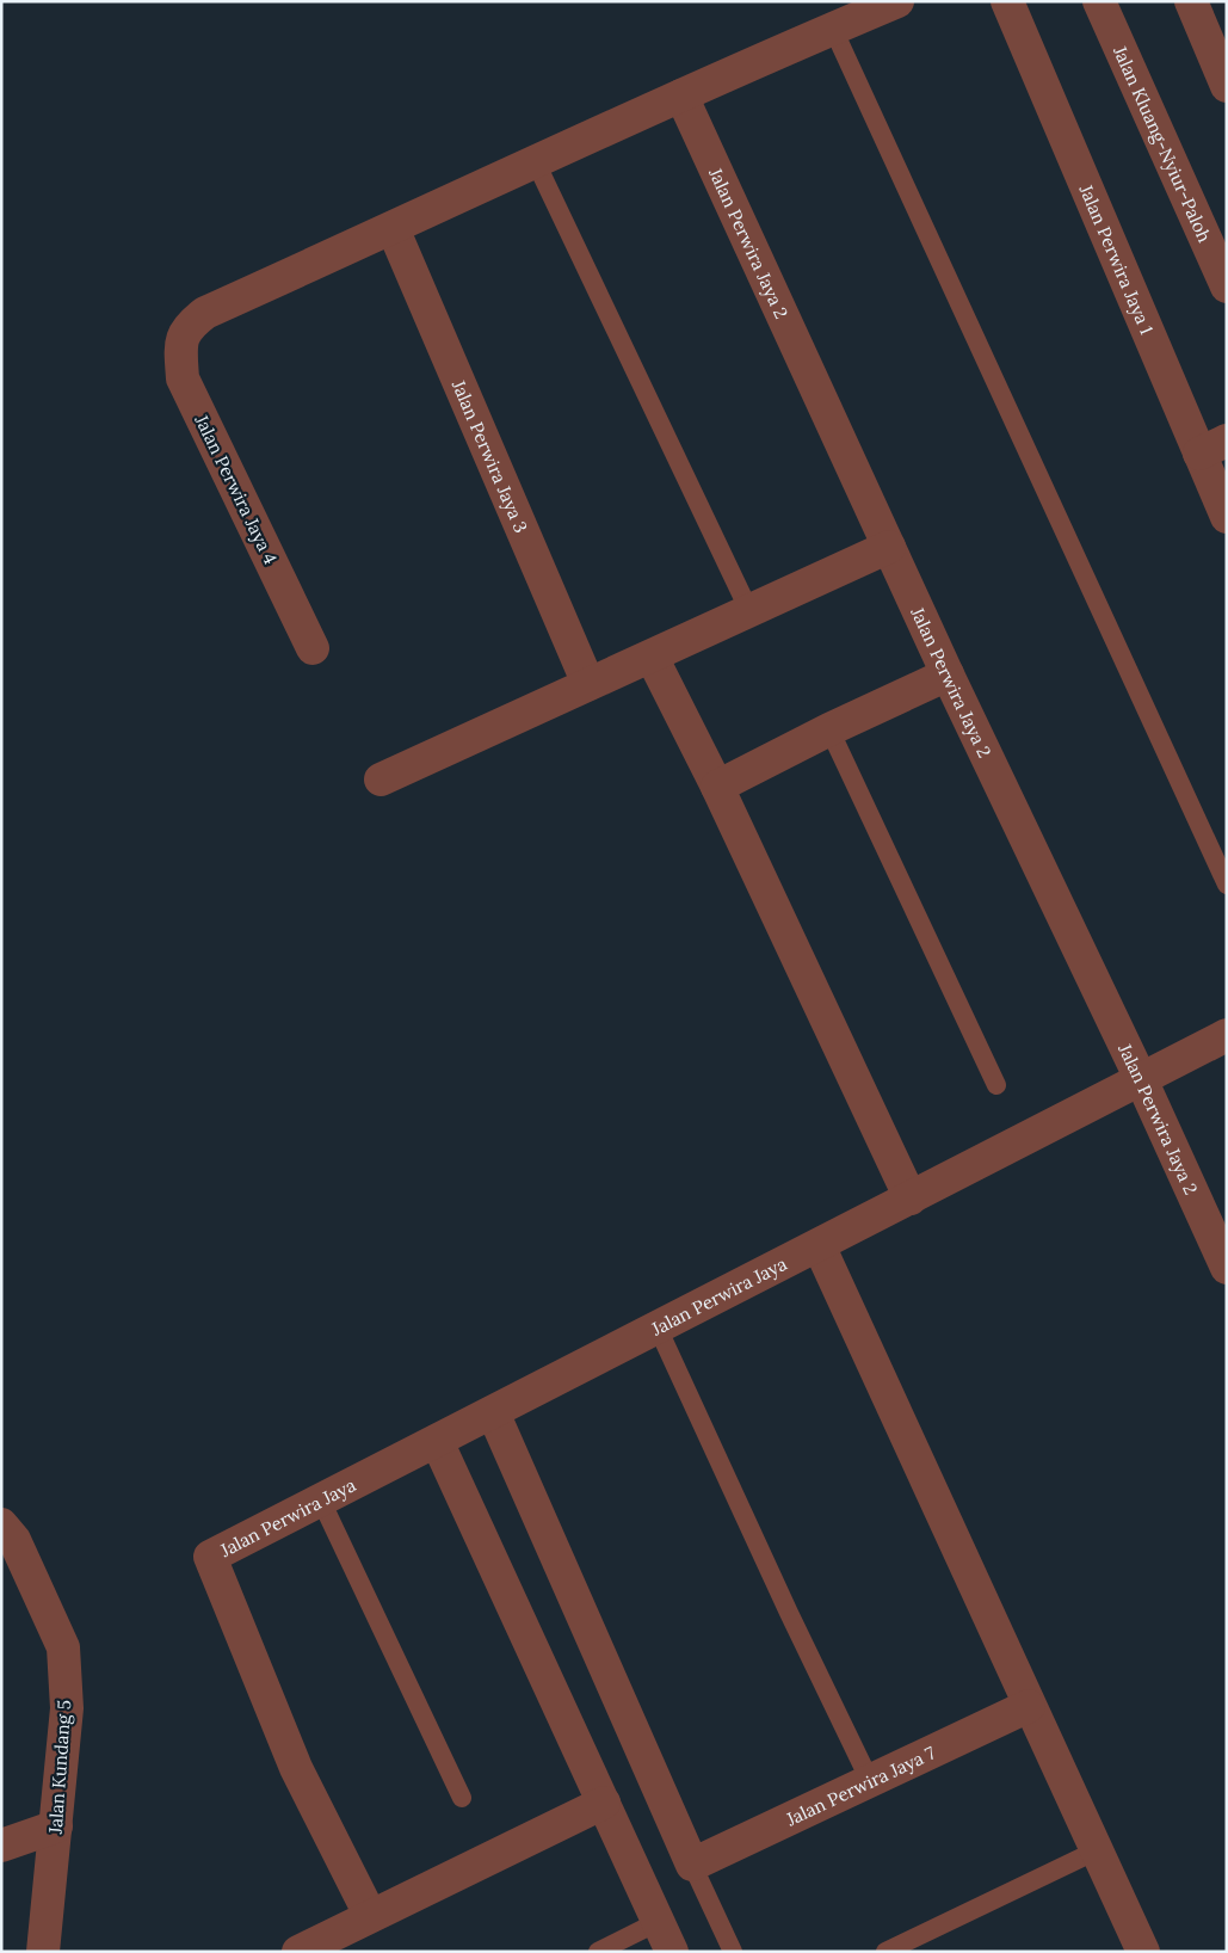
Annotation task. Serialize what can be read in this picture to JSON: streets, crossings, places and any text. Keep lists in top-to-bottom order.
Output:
{
  "streets": {
    "street": [
      "Jalan Kluang-Nyiur-Paloh",
      "Jalan Perwira Jaya 2",
      "Jalan Perwira Jaya 1",
      "Jalan Perwira Jaya 3",
      "Jalan Perwira Jaya 4",
      "Jalan Perwira Jaya",
      "Jalan Kundang 5",
      "Jalan Perwira Jaya 7"
    ]
  },
  "crossings": [
    ["Jalan Perwira Jaya 2", "Jalan Perwira Jaya"],
    ["Jalan Perwira Jaya 3", "Jalan Perwira Jaya 4"]
  ]
}
